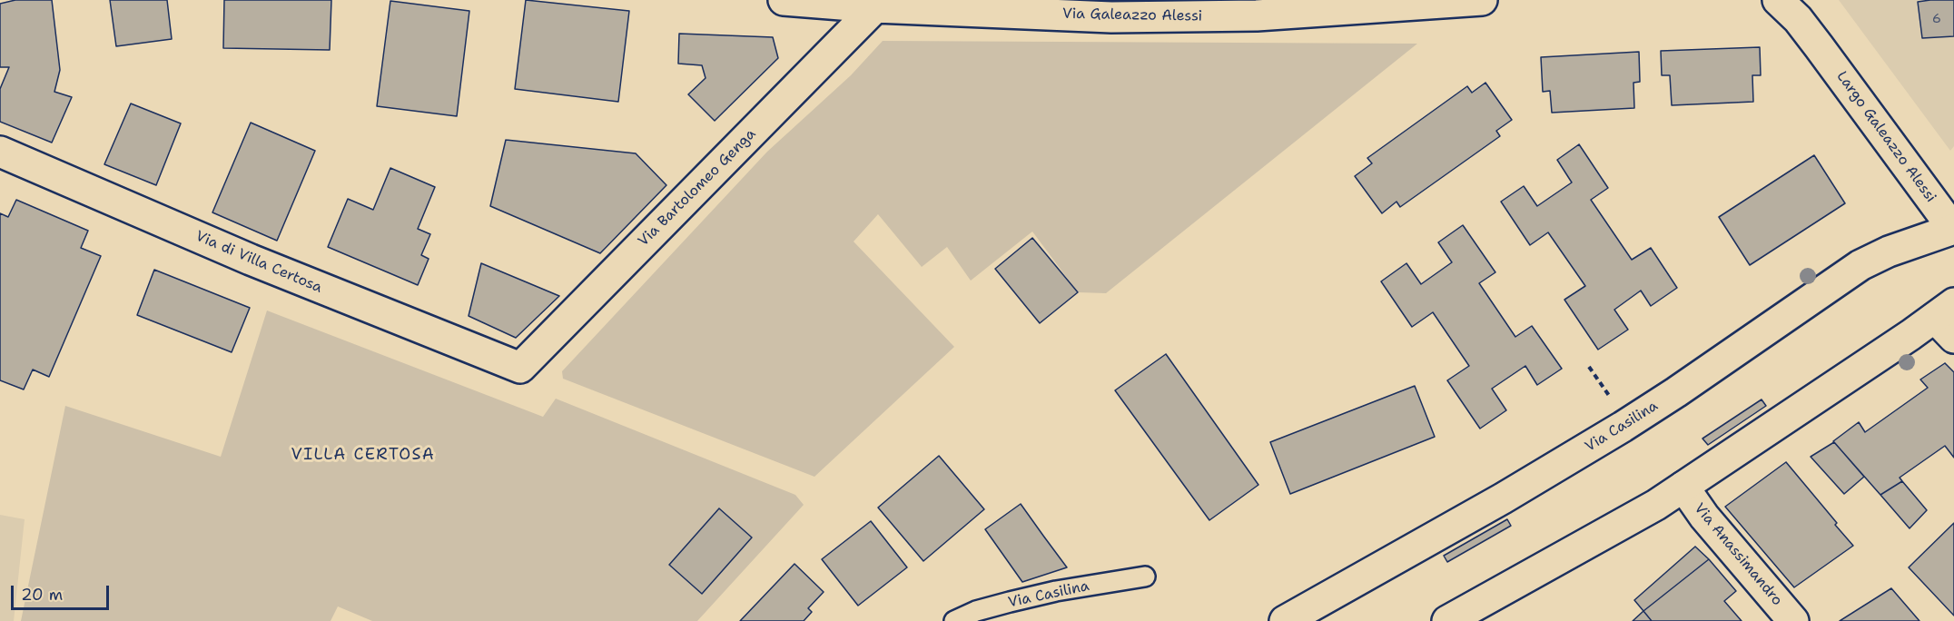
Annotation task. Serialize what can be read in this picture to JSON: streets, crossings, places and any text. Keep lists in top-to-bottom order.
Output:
{
  "streets": {
    "street": [
      "Via Galeazzo Alessi",
      "Largo Galeazzo Alessi",
      "Via Bartolomeo Genga",
      "Via di Villa Certosa",
      "Via Casilina",
      "Via Anassimandro"
    ]
  },
  "crossings": [
    ["Via Galeazzo Alessi", "Via Bartolomeo Genga"],
    ["Largo Galeazzo Alessi", "Via Casilina"],
    ["Via Bartolomeo Genga", "Via di Villa Certosa"]
  ],
  "districts": ["VILLA CERTOSA"],
  "house_numbers": ["6"],
  "scale_bar": "20 m"
}
